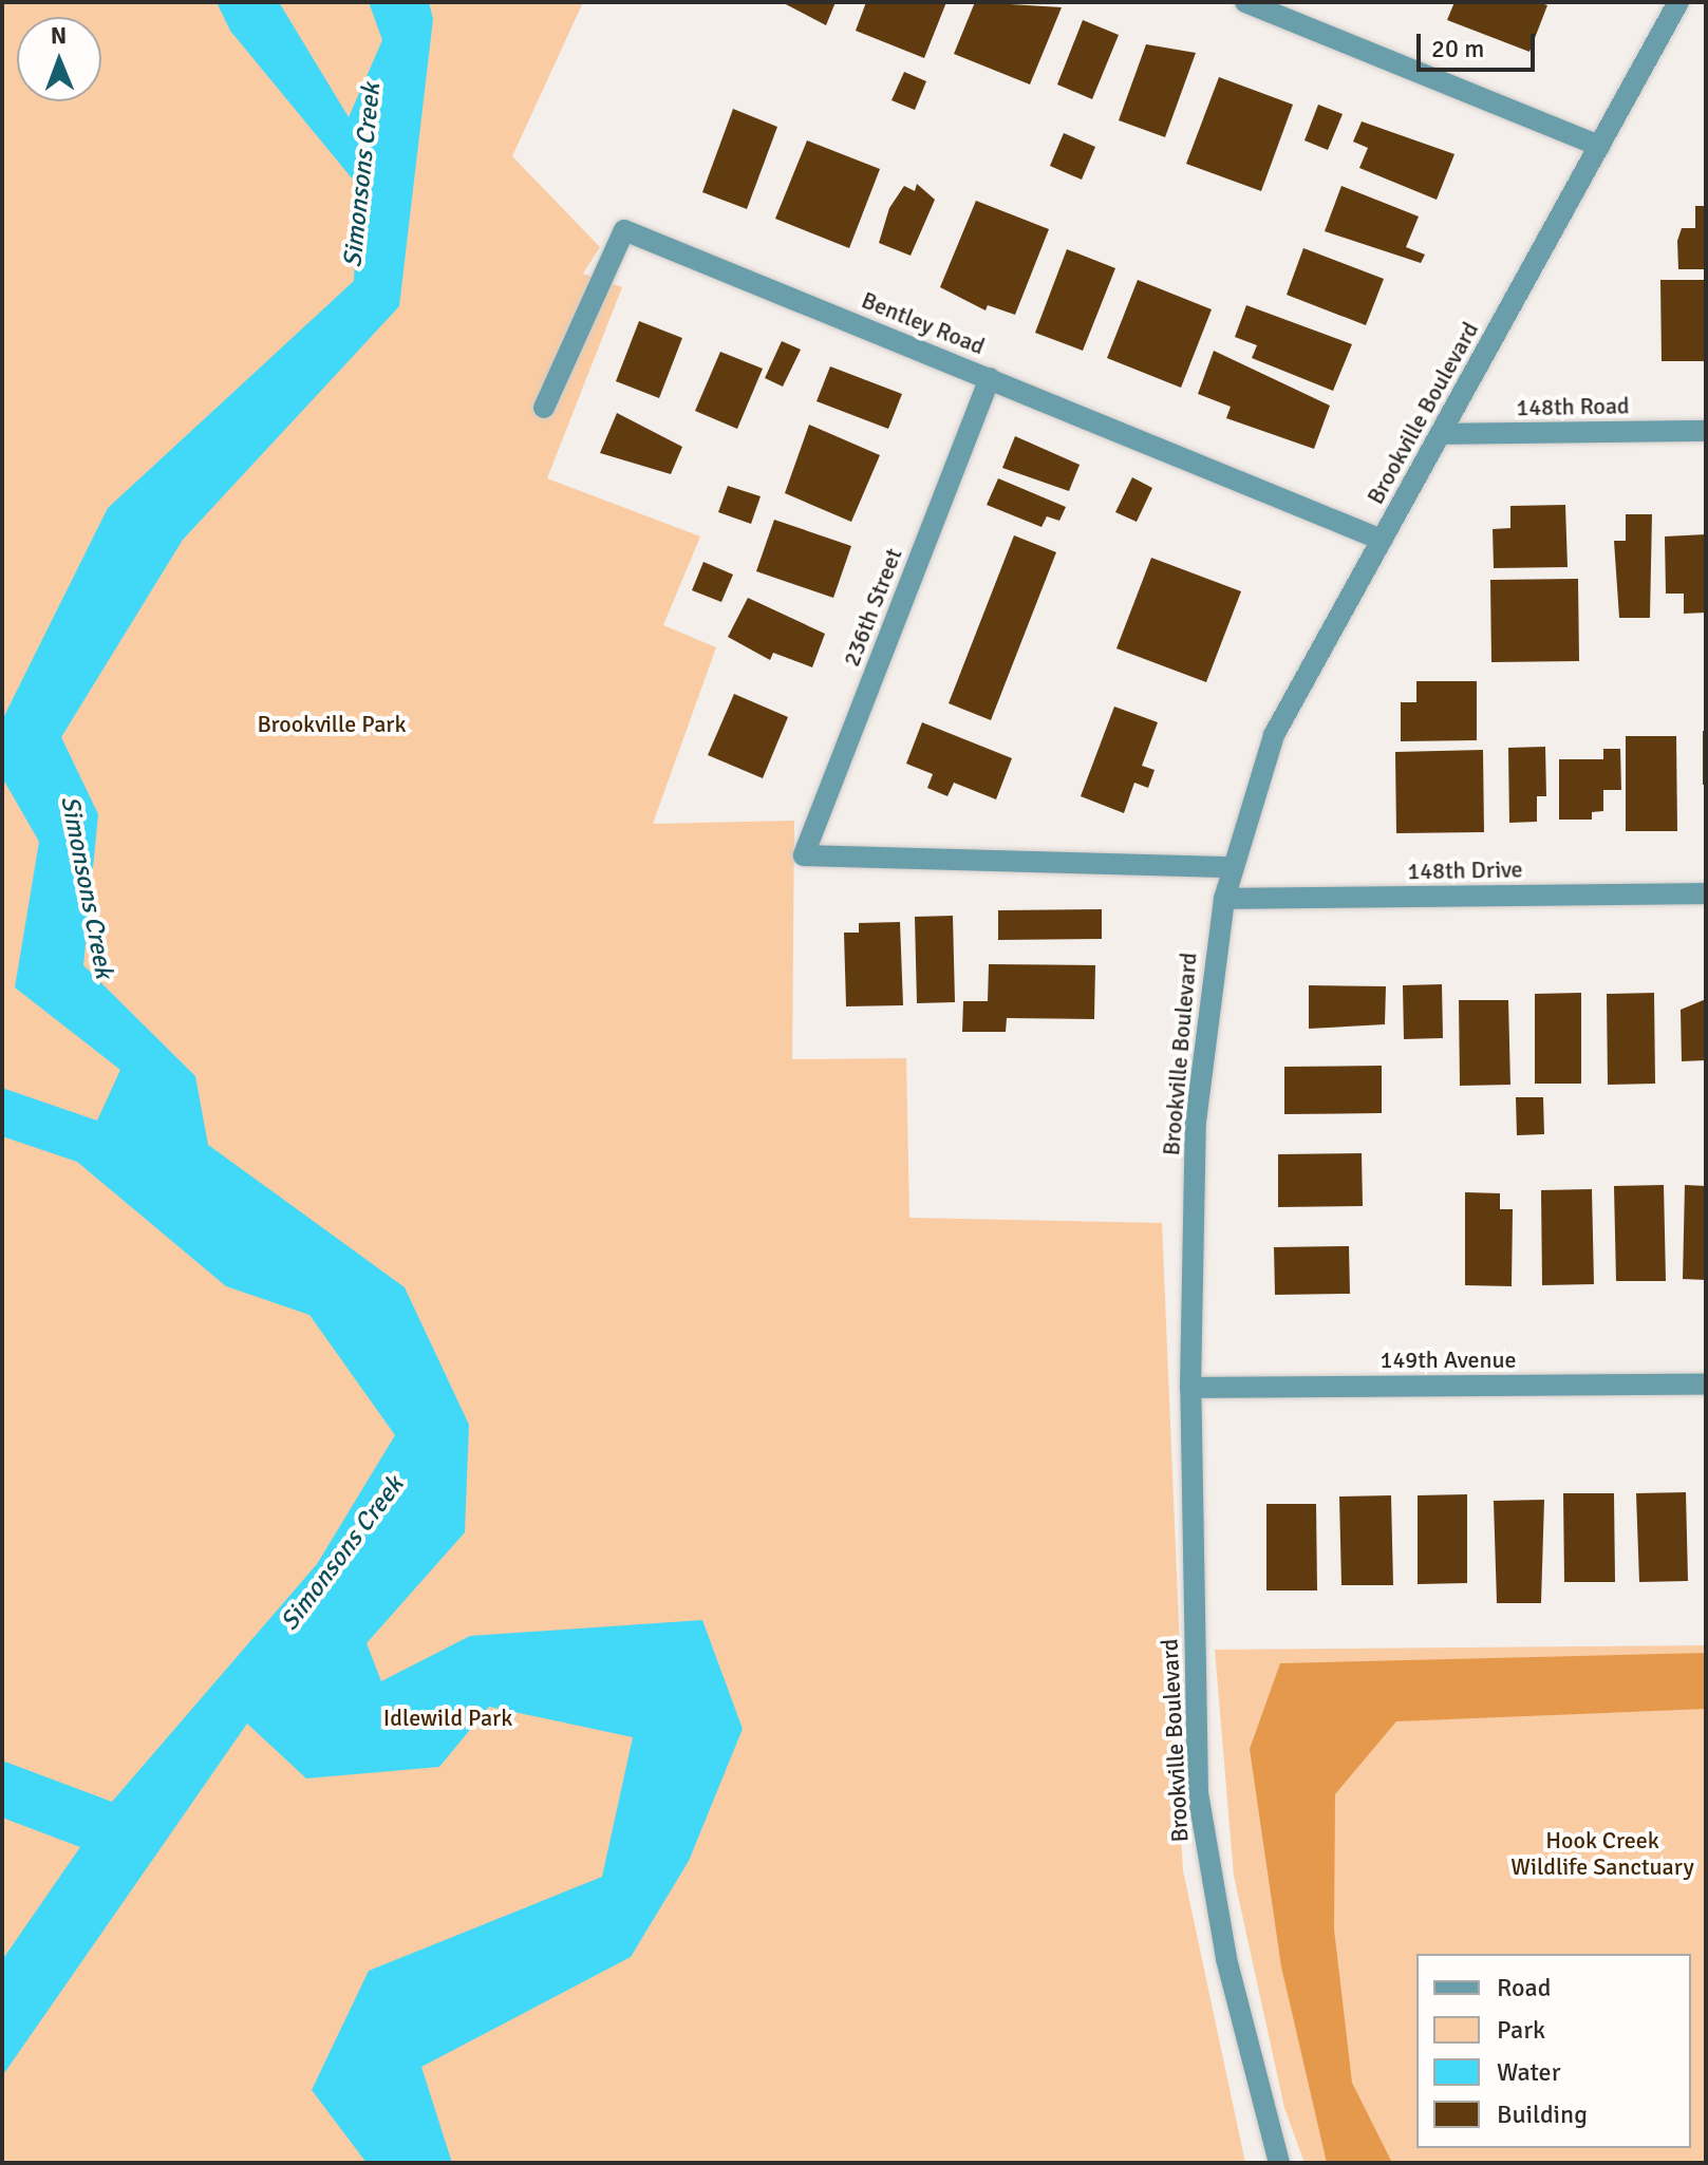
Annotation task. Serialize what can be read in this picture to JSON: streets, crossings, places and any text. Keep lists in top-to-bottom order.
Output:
{
  "streets": {
    "street": [
      "Bentley Road",
      "148th Road",
      "Brookville Boulevard",
      "236th Street",
      "148th Drive",
      "149th Avenue"
    ]
  },
  "crossings": [
    ["Bentley Road", "Brookville Boulevard"],
    ["Bentley Road", "236th Street"],
    ["148th Road", "Brookville Boulevard"],
    ["Brookville Boulevard", "236th Street"],
    ["Brookville Boulevard", "148th Drive"],
    ["Brookville Boulevard", "149th Avenue"]
  ],
  "water": ["Simonsons Creek"],
  "parks": ["Brookville Park", "Idlewild Park", "Hook Creek Wildlife Sanctuary"],
  "legend": [
    "Road",
    "Park",
    "Water",
    "Building"
  ],
  "scale_bar": "20 m",
  "north": "top"
}
